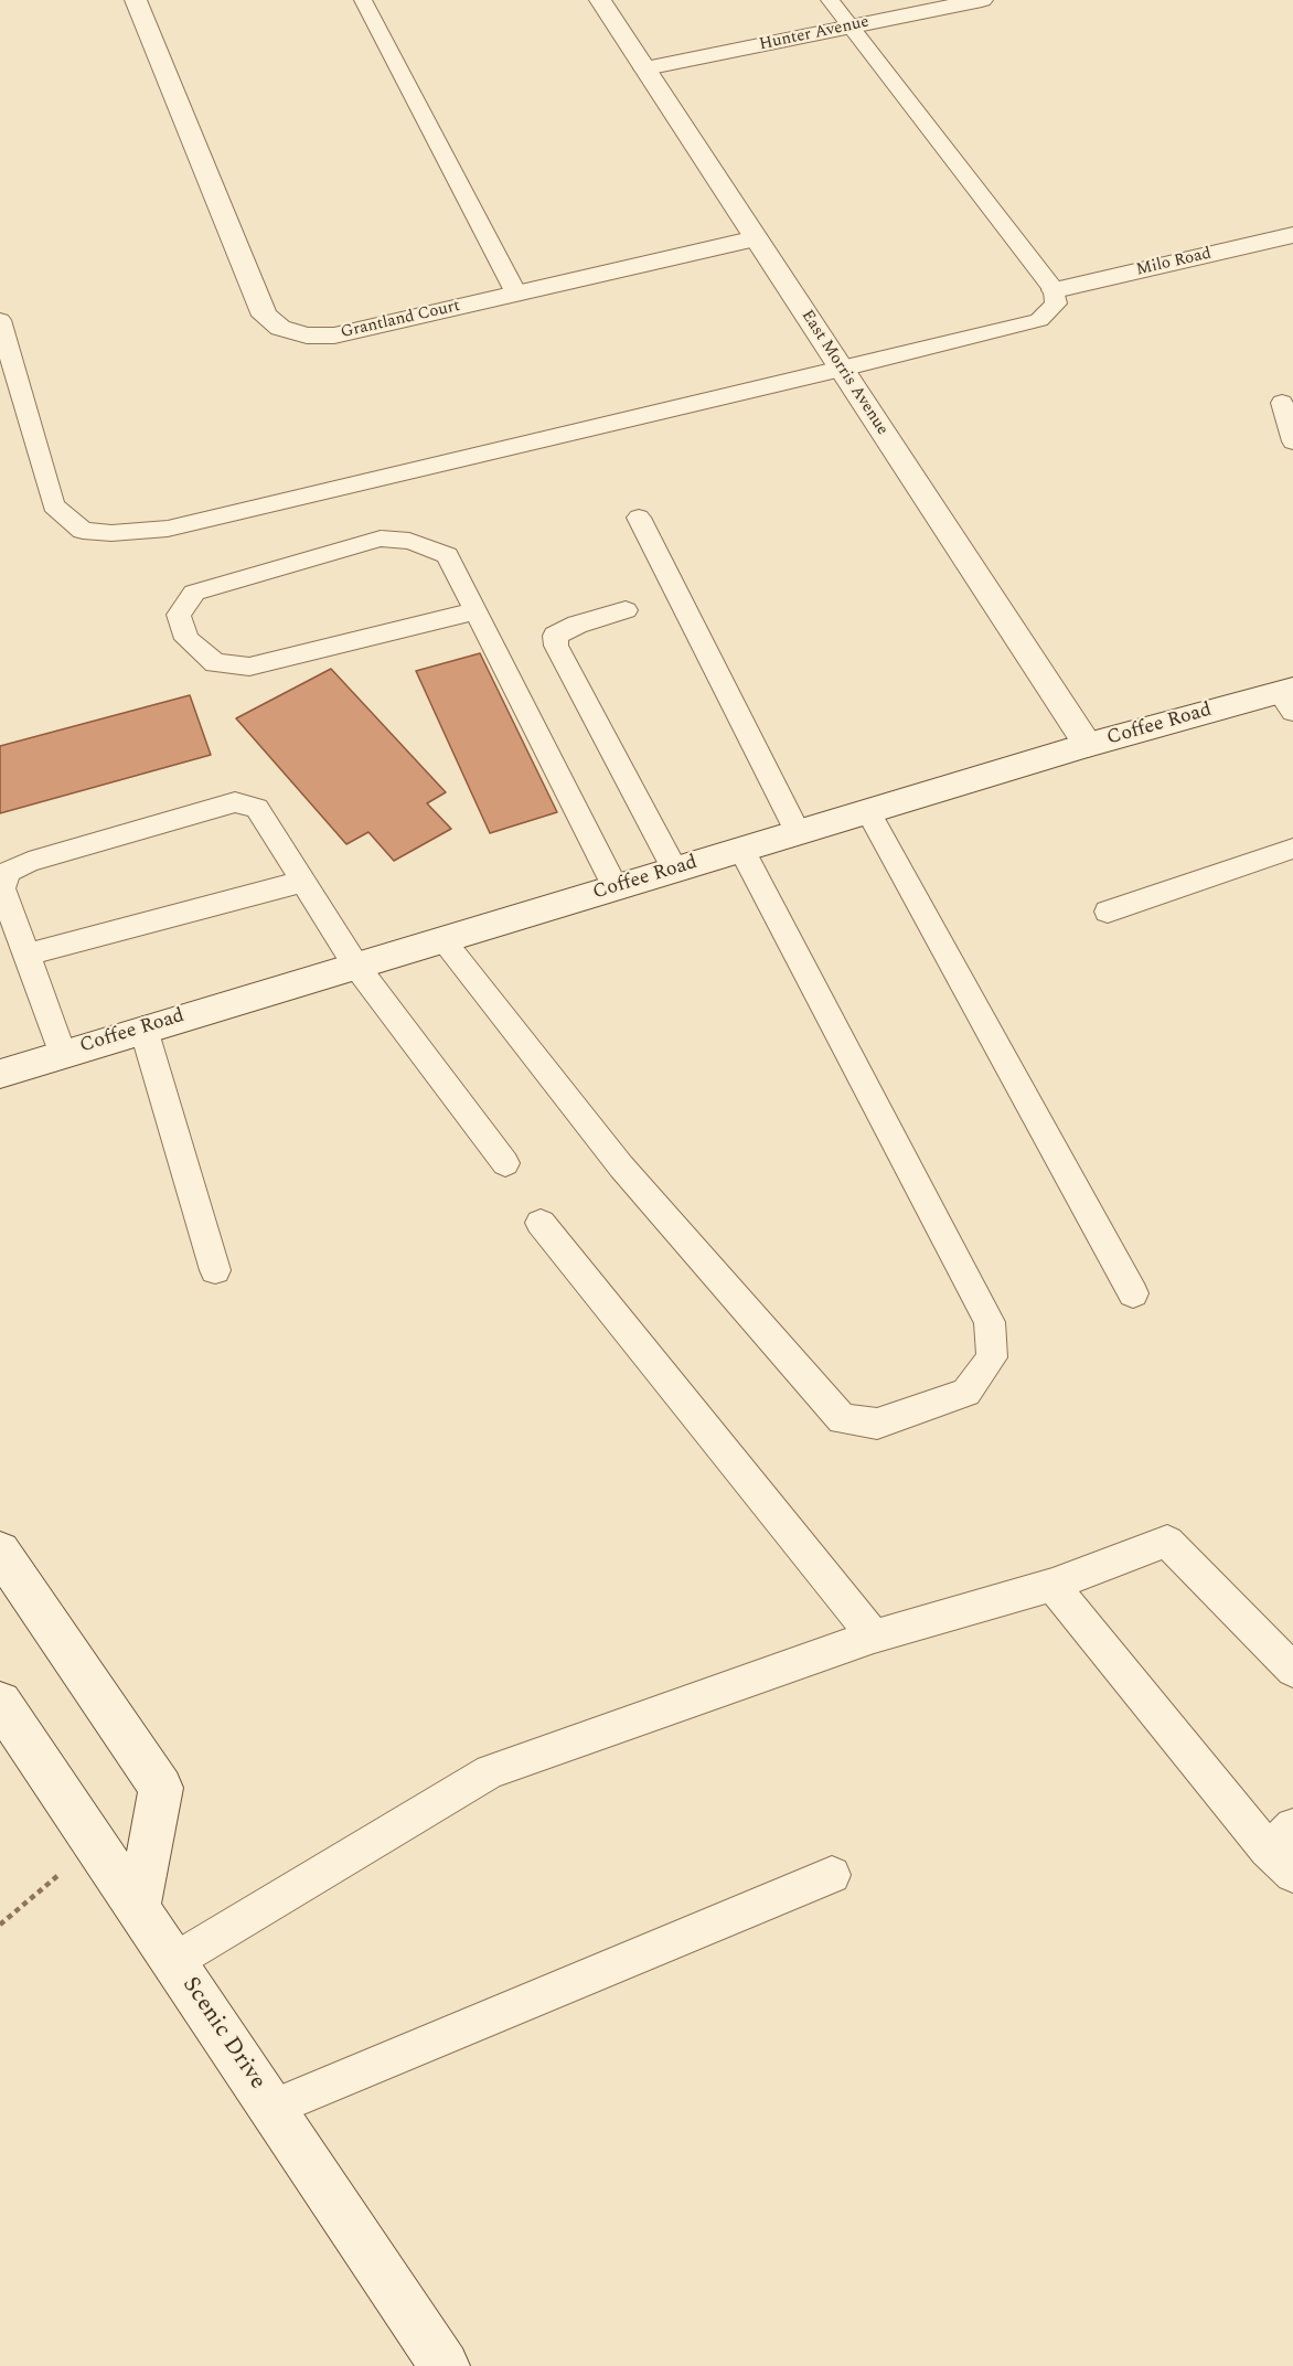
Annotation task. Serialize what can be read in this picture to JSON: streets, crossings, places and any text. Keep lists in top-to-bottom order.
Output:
{
  "streets": {
    "street": [
      "Hunter Avenue",
      "Milo Road",
      "Grantland Court",
      "East Morris Avenue",
      "Coffee Road",
      "Scenic Drive"
    ]
  },
  "crossings": [
    ["Hunter Avenue", "East Morris Avenue"],
    ["Grantland Court", "East Morris Avenue"],
    ["East Morris Avenue", "Coffee Road"]
  ]
}
